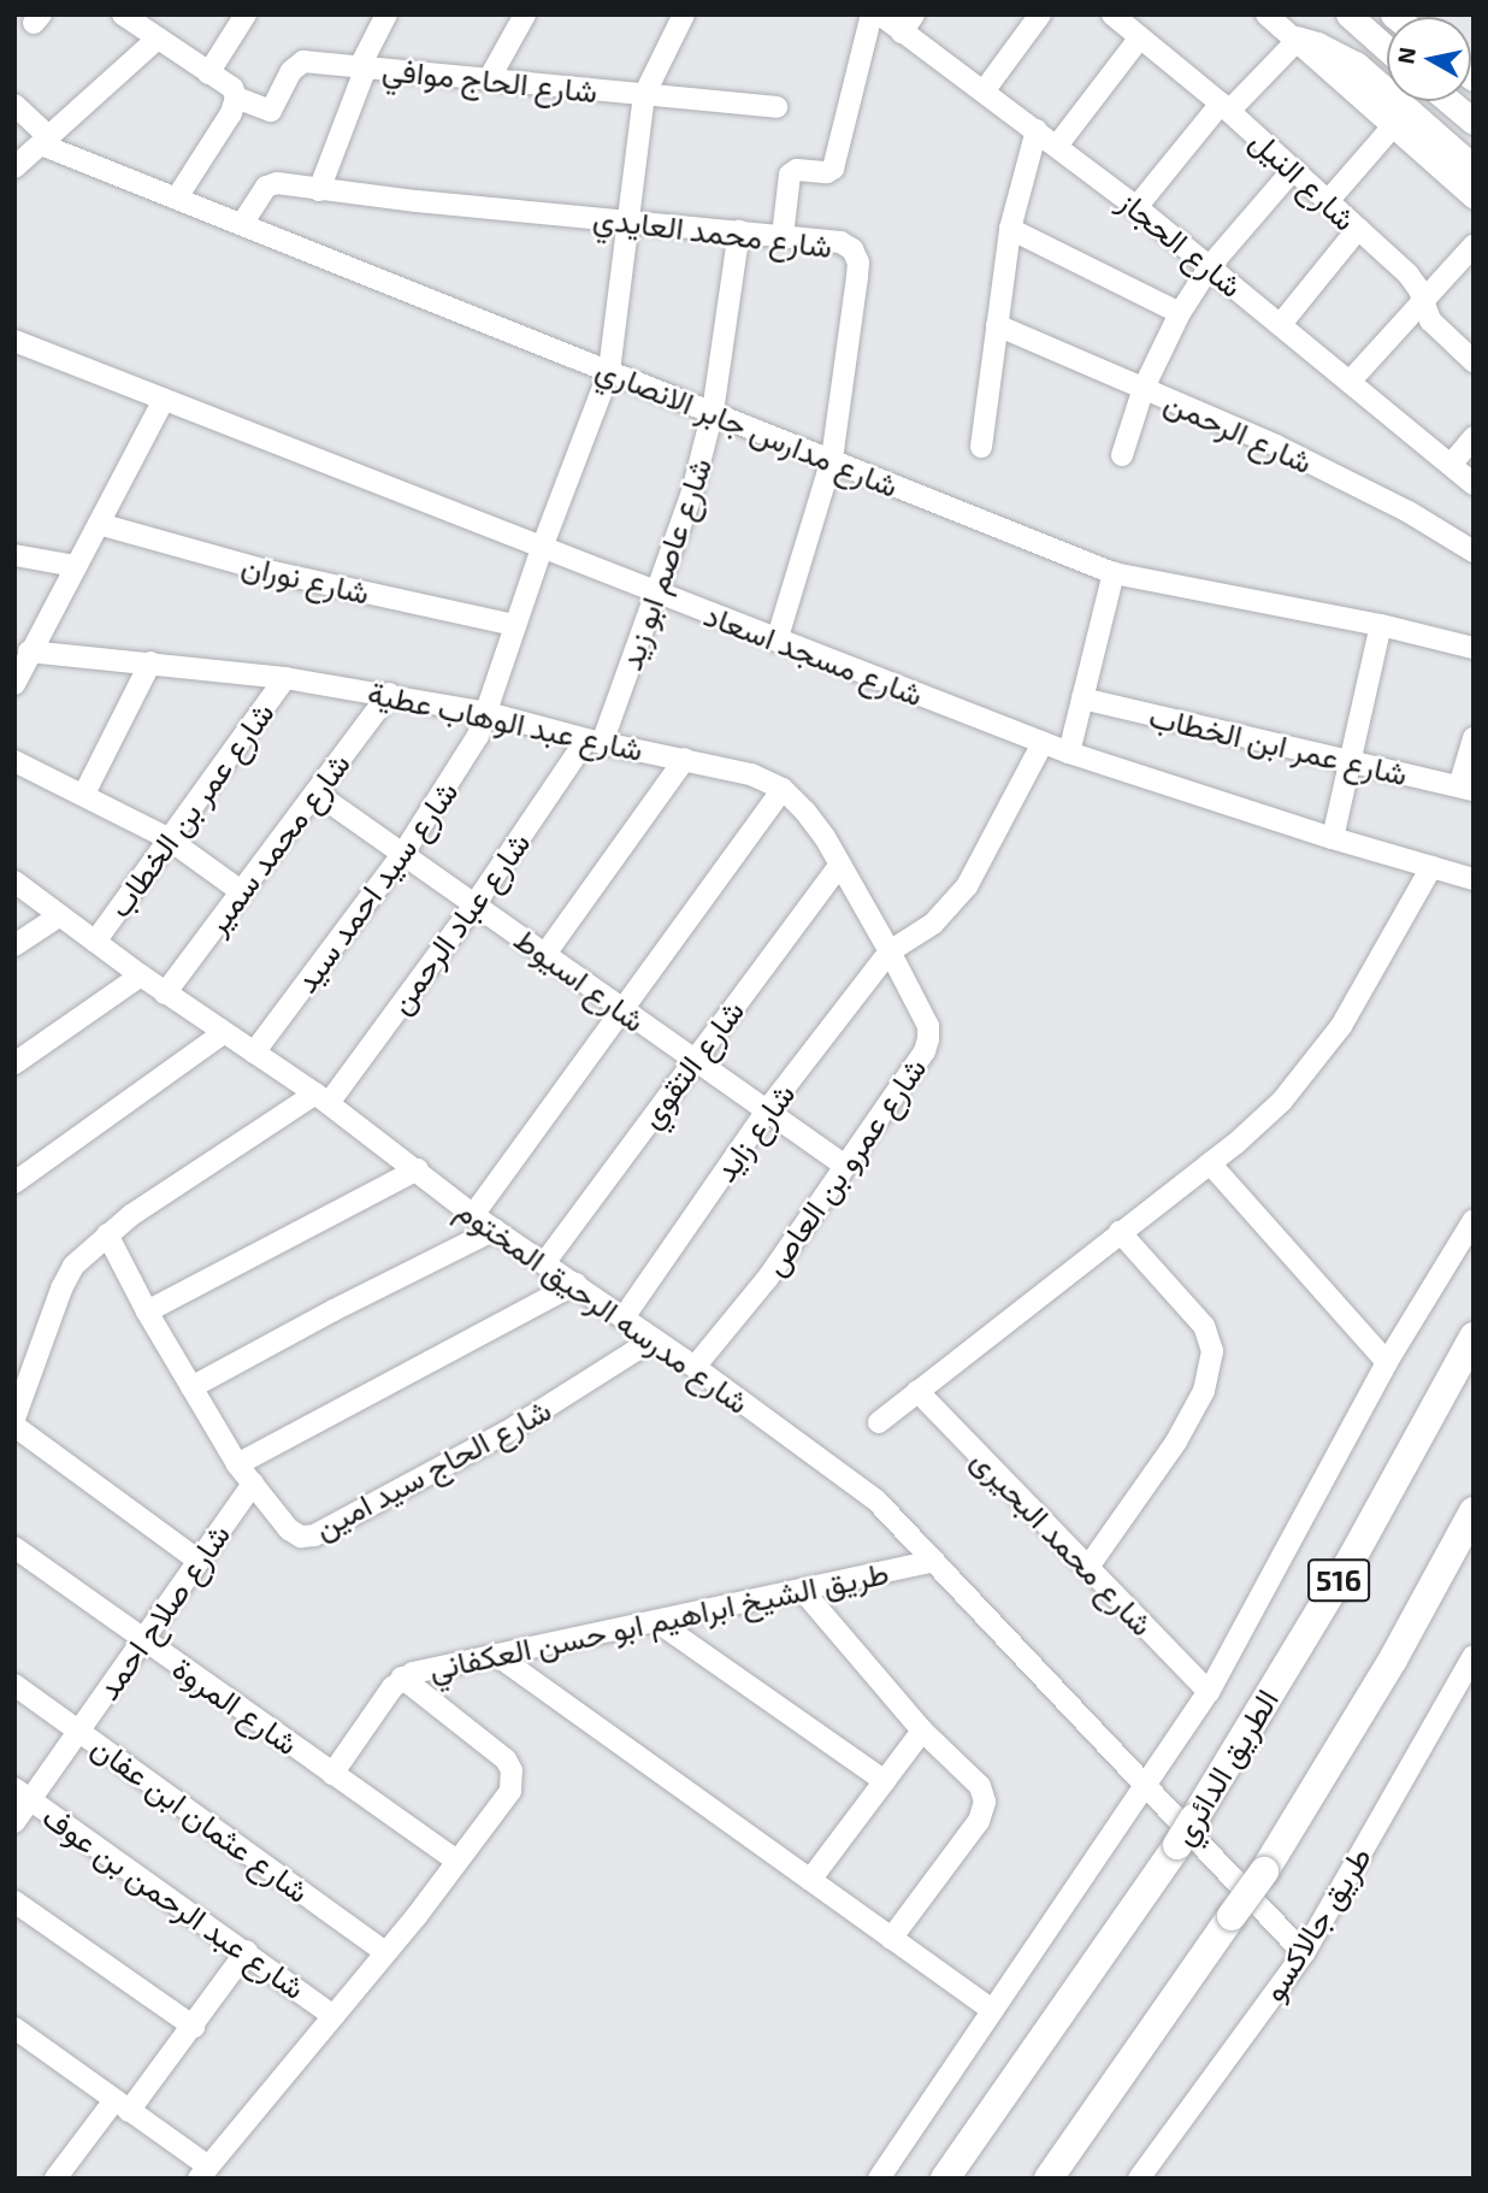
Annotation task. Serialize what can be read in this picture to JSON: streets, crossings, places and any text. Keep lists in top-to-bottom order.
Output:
{
  "streets": {
    "highway": ["516", "الطريق الدائري"],
    "street": [
      "شارع الحاج موافي",
      "شارع النيل",
      "شارع محمد العايدي",
      "شارع الحجاز",
      "شارع مدارس جابر الانصاري",
      "شارع الرحمن",
      "شارع عاصم ابو زيد",
      "شارع نوران",
      "شارع مسجد اسعاد",
      "شارع عبد الوهاب عطية",
      "شارع عمر ابن الخطاب",
      "شارع عمر بن الخطاب",
      "شارع محمد سمير",
      "شارع سيد احمد سيد",
      "شارع عباد الرحمن",
      "شارع اسيوط",
      "شارع التقوي",
      "شارع زايد",
      "شارع عمرو بن العاص",
      "شارع مدرسه الرحيق المختوم",
      "شارع الحاج سيد امين",
      "شارع محمد البحيرى",
      "شارع صلاح احمد",
      "طريق الشيخ ابراهيم ابو حسن العكفاني",
      "شارع المروة",
      "شارع عثمان ابن عفان",
      "شارع عبد الرحمن بن عوف",
      "طريق جالاكسو"
    ]
  },
  "crossings": [
    ["شارع الحاج موافي", "شارع سيد احمد سيد"],
    ["شارع محمد العايدي", "شارع مدارس جابر الانصاري"],
    ["شارع محمد العايدي", "شارع عاصم ابو زيد"],
    ["شارع محمد العايدي", "شارع مسجد اسعاد"],
    ["شارع محمد العايدي", "شارع سيد احمد سيد"],
    ["شارع مدارس جابر الانصاري", "شارع عاصم ابو زيد"],
    ["شارع مدارس جابر الانصاري", "شارع سيد احمد سيد"],
    ["شارع عاصم ابو زيد", "شارع مسجد اسعاد"],
    ["شارع عاصم ابو زيد", "شارع عبد الوهاب عطية"],
    ["شارع عاصم ابو زيد", "شارع عباد الرحمن"],
    ["شارع نوران", "شارع سيد احمد سيد"],
    ["شارع مسجد اسعاد", "شارع سيد احمد سيد"],
    ["شارع عبد الوهاب عطية", "شارع عمر بن الخطاب"],
    ["شارع عبد الوهاب عطية", "شارع محمد سمير"],
    ["شارع عبد الوهاب عطية", "شارع سيد احمد سيد"],
    ["شارع عبد الوهاب عطية", "شارع عباد الرحمن"],
    ["شارع عبد الوهاب عطية", "شارع التقوي"],
    ["شارع عبد الوهاب عطية", "شارع زايد"],
    ["شارع عبد الوهاب عطية", "شارع عمرو بن العاص"],
    ["شارع عمر بن الخطاب", "شارع مدرسه الرحيق المختوم"],
    ["شارع محمد سمير", "شارع اسيوط"],
    ["شارع محمد سمير", "شارع مدرسه الرحيق المختوم"],
    ["شارع سيد احمد سيد", "شارع اسيوط"],
    ["شارع سيد احمد سيد", "شارع مدرسه الرحيق المختوم"],
    ["شارع عباد الرحمن", "شارع اسيوط"],
    ["شارع عباد الرحمن", "شارع مدرسه الرحيق المختوم"],
    ["شارع اسيوط", "شارع التقوي"],
    ["شارع اسيوط", "شارع زايد"],
    ["شارع اسيوط", "شارع عمرو بن العاص"],
    ["شارع التقوي", "شارع مدرسه الرحيق المختوم"],
    ["شارع زايد", "شارع عمرو بن العاص"],
    ["شارع زايد", "شارع مدرسه الرحيق المختوم"],
    ["شارع عمرو بن العاص", "شارع مدرسه الرحيق المختوم"],
    ["شارع مدرسه الرحيق المختوم", "شارع الحاج سيد امين"],
    ["شارع مدرسه الرحيق المختوم", "طريق الشيخ ابراهيم ابو حسن العكفاني"],
    ["شارع مدرسه الرحيق المختوم", "طريق جالاكسو"],
    ["شارع الحاج سيد امين", "شارع صلاح احمد"],
    ["شارع صلاح احمد", "شارع المروة"],
    ["شارع صلاح احمد", "شارع عثمان ابن عفان"],
    ["شارع صلاح احمد", "شارع عبد الرحمن بن عوف"],
    ["طريق الشيخ ابراهيم ابو حسن العكفاني", "شارع المروة"]
  ],
  "north": "left"
}
